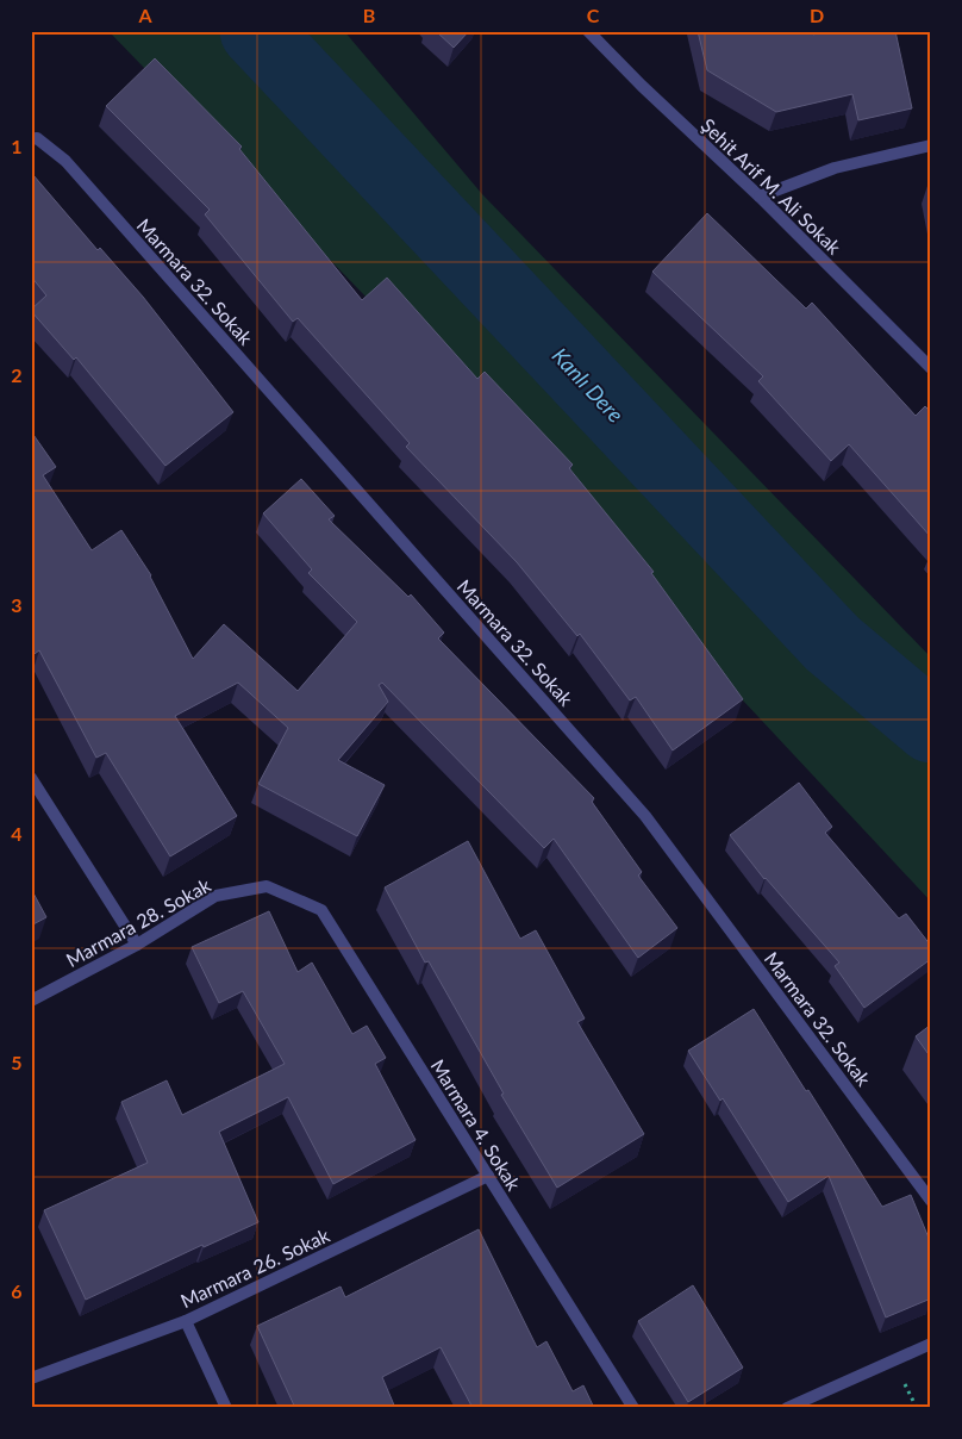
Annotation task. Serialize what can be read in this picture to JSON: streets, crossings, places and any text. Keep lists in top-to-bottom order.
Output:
{
  "streets": {
    "street": [
      "Şehit Arif M. Ali Sokak",
      "Marmara 32. Sokak",
      "Marmara 28. Sokak",
      "Marmara 4. Sokak",
      "Marmara 26. Sokak"
    ]
  },
  "crossings": [
    ["Marmara 28. Sokak", "Marmara 4. Sokak"],
    ["Marmara 4. Sokak", "Marmara 26. Sokak"]
  ],
  "water": ["Kanlı Dere"],
  "grid": {
    "columns": [
      "A",
      "B",
      "C",
      "D"
    ],
    "rows": [
      "1",
      "2",
      "3",
      "4",
      "5",
      "6"
    ]
  }
}
